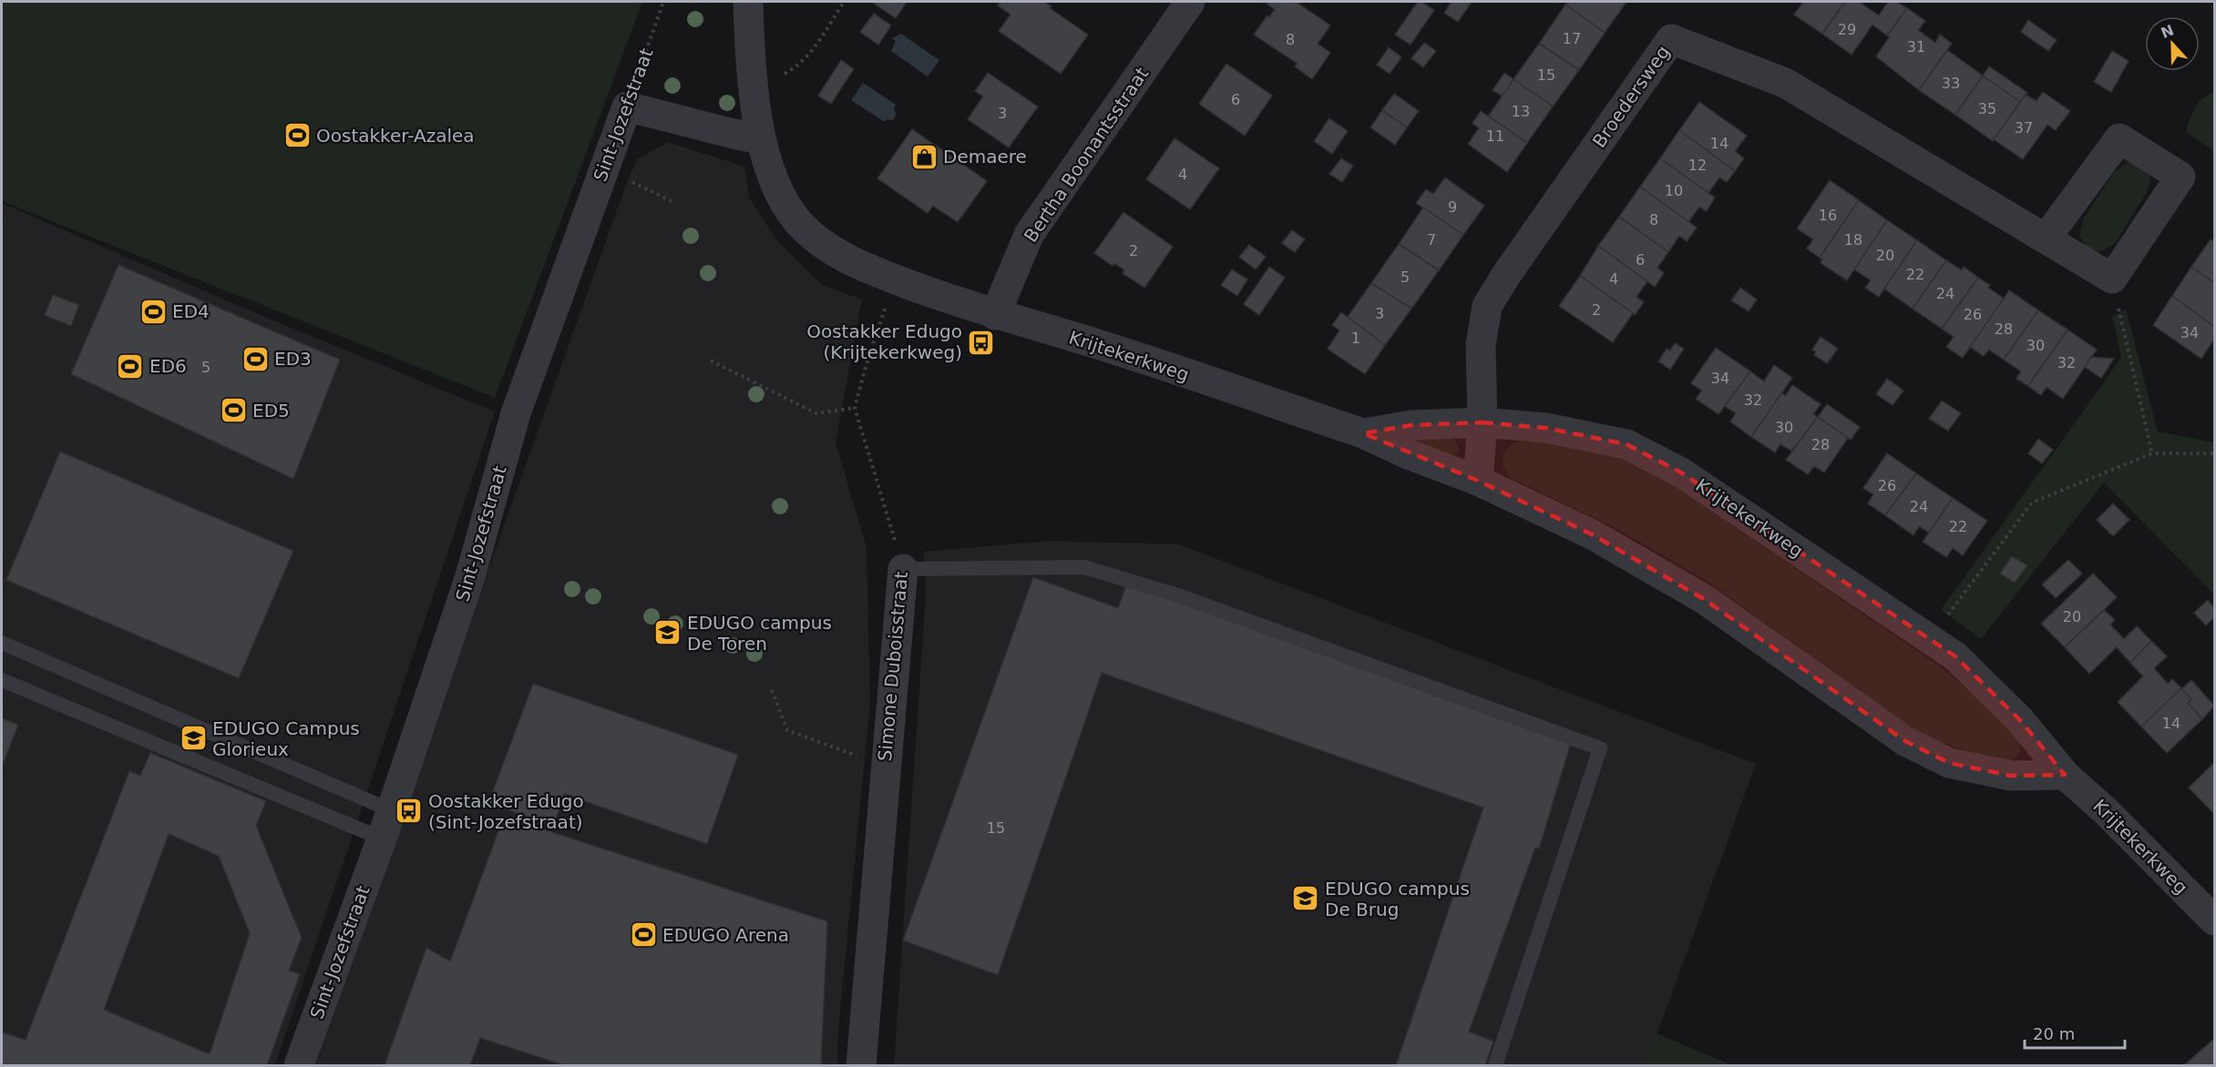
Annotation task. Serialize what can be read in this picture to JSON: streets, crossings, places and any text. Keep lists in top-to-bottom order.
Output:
{
  "streets": {
    "street": [
      "Broedersweg",
      "Sint-Jozefstraat",
      "Bertha Boonantsstraat",
      "Krijtekerkweg",
      "Simone Duboisstraat"
    ]
  },
  "crossings": [
    ["Broedersweg", "Krijtekerkweg"],
    ["Bertha Boonantsstraat", "Krijtekerkweg"]
  ],
  "places": {
    "sports": [
      "Oostakker-Azalea",
      "ED4",
      "ED3",
      "ED6",
      "ED5",
      "EDUGO Arena"
    ],
    "shop": ["Demaere"],
    "bus stop": ["Oostakker Edugo (Krijtekerkweg)", "Oostakker Edugo (Sint-Jozefstraat)"],
    "school or university": ["EDUGO campus De Toren", "EDUGO Campus Glorieux", "EDUGO campus De Brug"]
  },
  "house_numbers": [
    "29",
    "17",
    "8",
    "31",
    "15",
    "33",
    "6",
    "35",
    "13",
    "3",
    "37",
    "11",
    "14",
    "12",
    "4",
    "10",
    "9",
    "16",
    "8",
    "7",
    "18",
    "2",
    "20",
    "6",
    "22",
    "5",
    "4",
    "24",
    "2",
    "3",
    "26",
    "28",
    "34",
    "1",
    "30",
    "32",
    "5",
    "34",
    "32",
    "30",
    "28",
    "26",
    "24",
    "22",
    "20",
    "14",
    "15"
  ],
  "scale_bar": "20 m",
  "north": "top"
}
